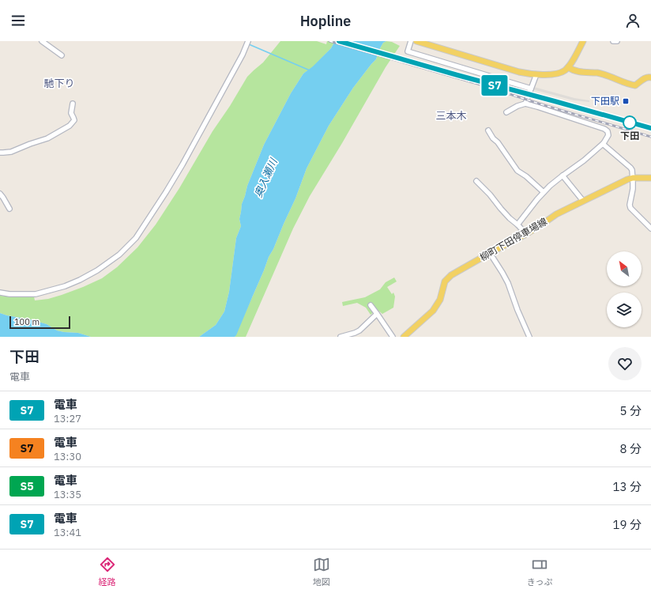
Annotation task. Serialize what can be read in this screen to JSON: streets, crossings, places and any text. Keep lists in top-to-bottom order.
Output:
{
  "streets": {
    "main road": ["柳町下田停車場線"]
  },
  "districts": ["馳下り", "三本木"],
  "water": ["奥入瀬川"],
  "places": {
    "transit": ["下田駅"],
    "other": ["下田"]
  },
  "scale_bar": "100 m",
  "north": "top left",
  "page": {
    "header": "Hopline",
    "on_map": "S7",
    "scale": "100 m",
    "heading": ["下田", "電車"],
    "list": [
      {
        "mark": "S7",
        "name": "電車",
        "note": "13:27",
        "value": "5 分"
      },
      {
        "mark": "S7",
        "name": "電車",
        "note": "13:30",
        "value": "8 分"
      },
      {
        "mark": "S5",
        "name": "電車",
        "note": "13:35",
        "value": "13 分"
      },
      {
        "mark": "S7",
        "name": "電車",
        "note": "13:41",
        "value": "19 分"
      }
    ],
    "tabs": ["経路", "地図", "きっぷ"]
  }
}
